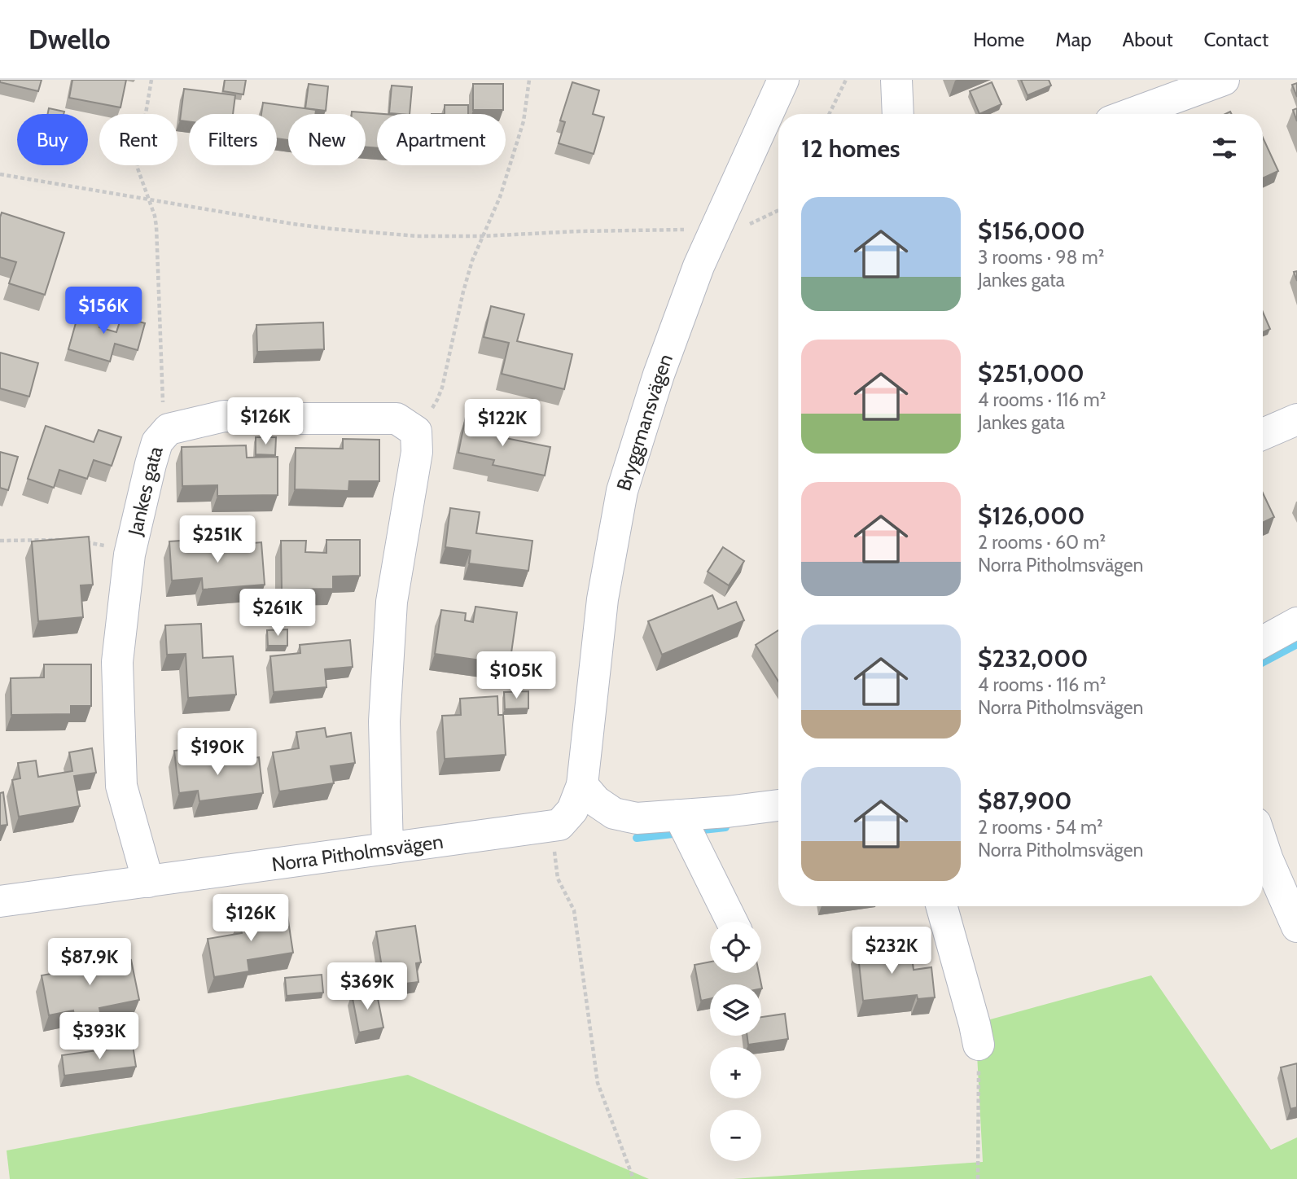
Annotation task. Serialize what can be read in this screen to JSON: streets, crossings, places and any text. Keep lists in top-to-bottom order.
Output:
{
  "streets": {
    "street": ["Bryggmansvägen", "Jankes gata", "Norra Pitholmsvägen"]
  },
  "crossings": [
    ["Jankes gata", "Norra Pitholmsvägen"]
  ],
  "page": {
    "header": "Dwello",
    "nav": [
      "Home",
      "Map",
      "About",
      "Contact"
    ],
    "chip": [
      "Buy",
      "Rent",
      "Filters",
      "New",
      "Apartment"
    ],
    "heading": "12 homes",
    "list": [
      {
        "name": "$156,000",
        "note": "3 rooms · 98 m² · Jankes gata"
      },
      {
        "name": "$251,000",
        "note": "4 rooms · 116 m² · Jankes gata"
      },
      {
        "name": "$126,000",
        "note": "2 rooms · 60 m² · Norra Pitholmsvägen"
      },
      {
        "name": "$232,000",
        "note": "4 rooms · 116 m² · Norra Pitholmsvägen"
      },
      {
        "name": "$87,900",
        "note": "2 rooms · 54 m² · Norra Pitholmsvägen"
      }
    ],
    "price": [
      "$156K",
      "$126K",
      "$122K",
      "$251K",
      "$261K",
      "$105K",
      "$190K",
      "$126K",
      "$232K",
      "$87.9K",
      "$369K",
      "$393K"
    ],
    "map_buttons": ["+", "−"]
  }
}
